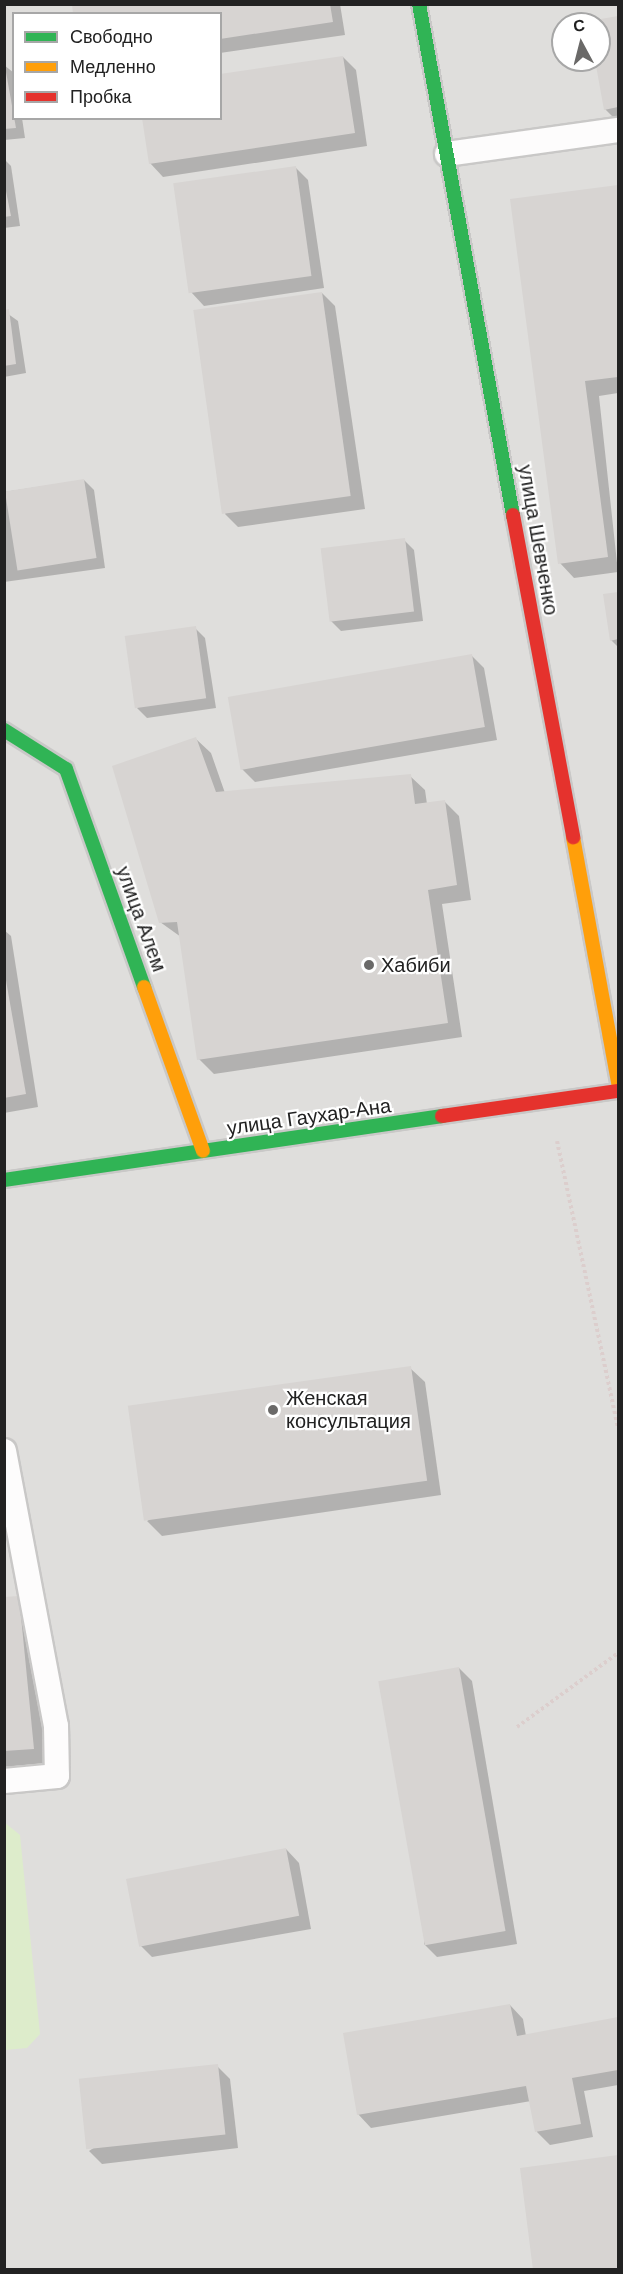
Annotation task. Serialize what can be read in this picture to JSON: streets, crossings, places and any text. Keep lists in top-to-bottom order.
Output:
{
  "streets": {
    "street": ["улица Шевченко", "улица Алем", "улица Гаухар-Ана"]
  },
  "crossings": [
    ["улица Алем", "улица Гаухар-Ана"]
  ],
  "places": ["Хабиби", "Женская консультация"],
  "legend": ["Свободно", "Медленно", "Пробка"],
  "north": "top"
}
